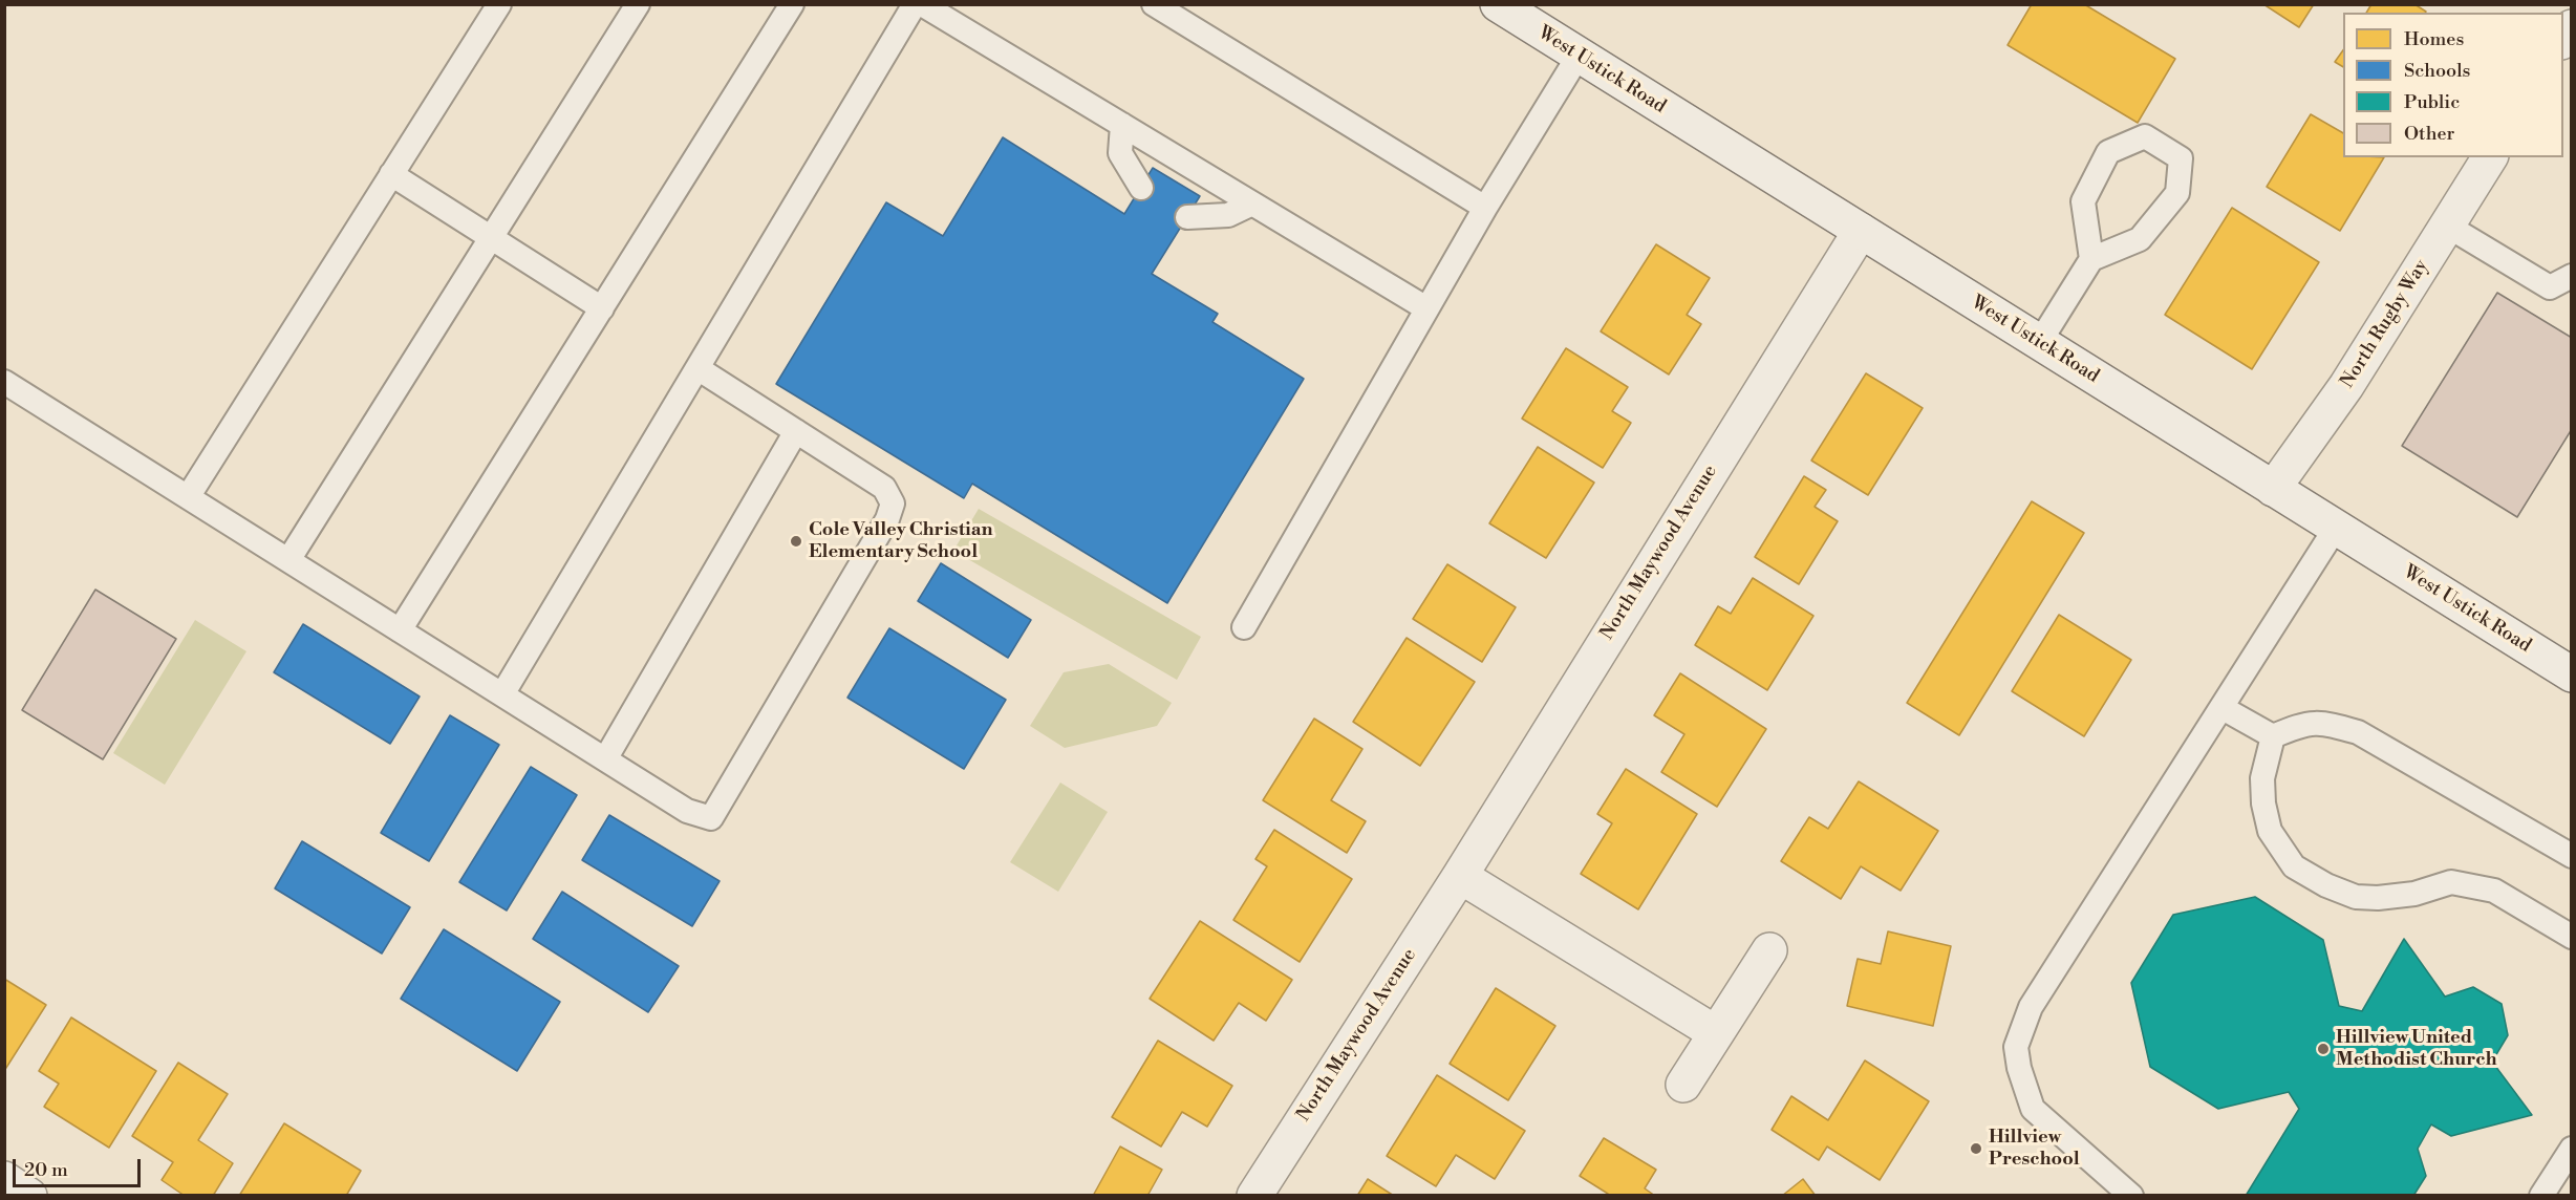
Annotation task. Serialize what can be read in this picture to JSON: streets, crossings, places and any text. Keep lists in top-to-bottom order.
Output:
{
  "streets": {
    "street": ["West Ustick Road", "North Rugby Way", "North Maywood Avenue"]
  },
  "crossings": [
    ["West Ustick Road", "North Rugby Way"],
    ["West Ustick Road", "North Maywood Avenue"]
  ],
  "places": ["Cole Valley Christian Elementary School", "Hillview United Methodist Church", "Hillview Preschool"],
  "legend": [
    "Homes",
    "Schools",
    "Public",
    "Other"
  ],
  "scale_bar": "20 m"
}
